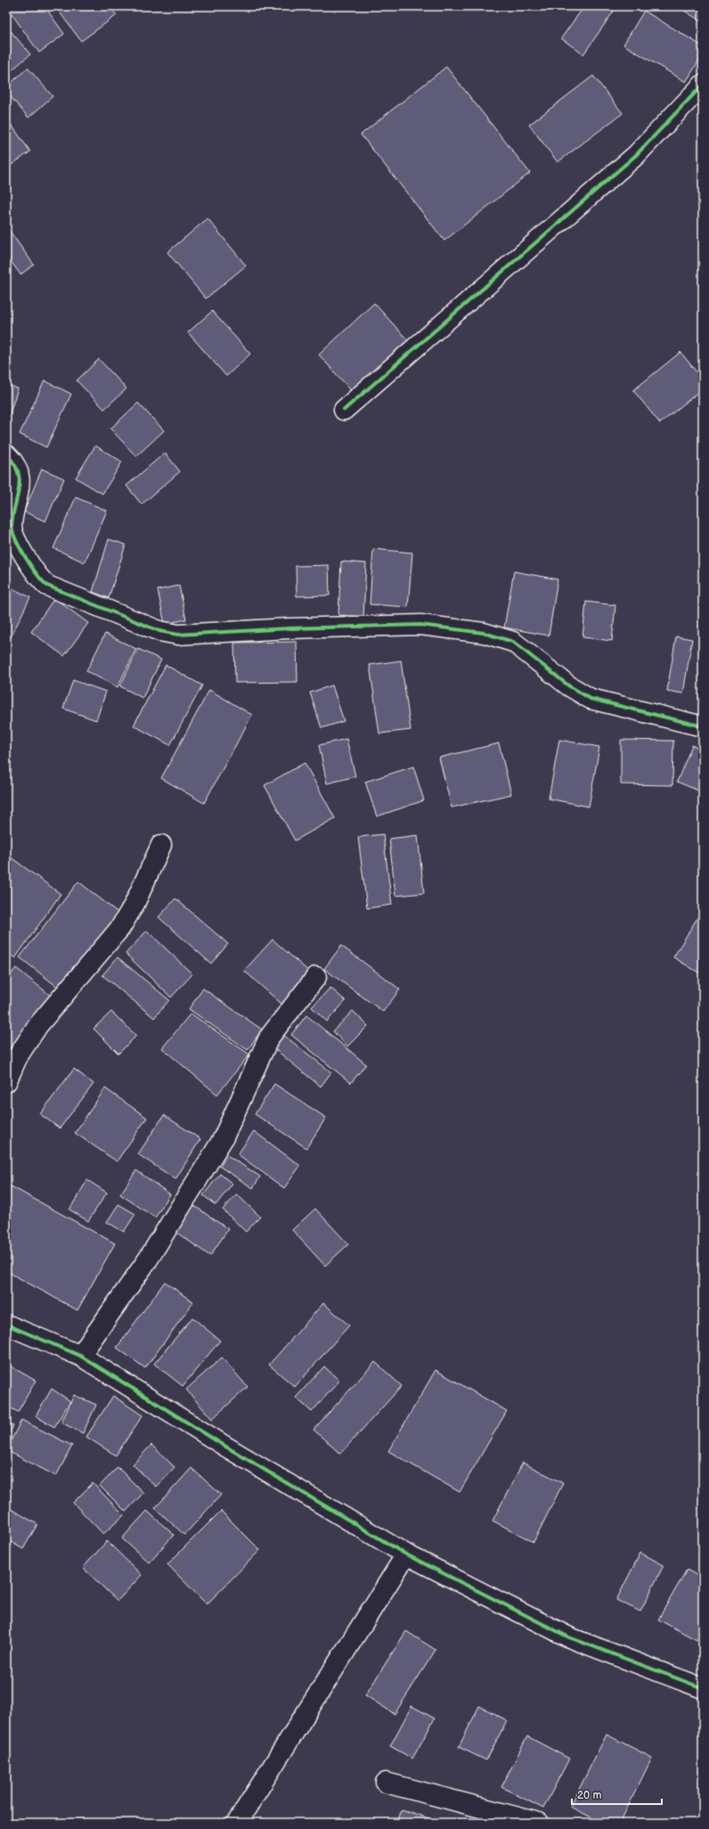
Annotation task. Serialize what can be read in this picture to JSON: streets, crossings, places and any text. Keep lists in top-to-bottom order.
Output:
{
  "scale_bar": "20 m"
}
